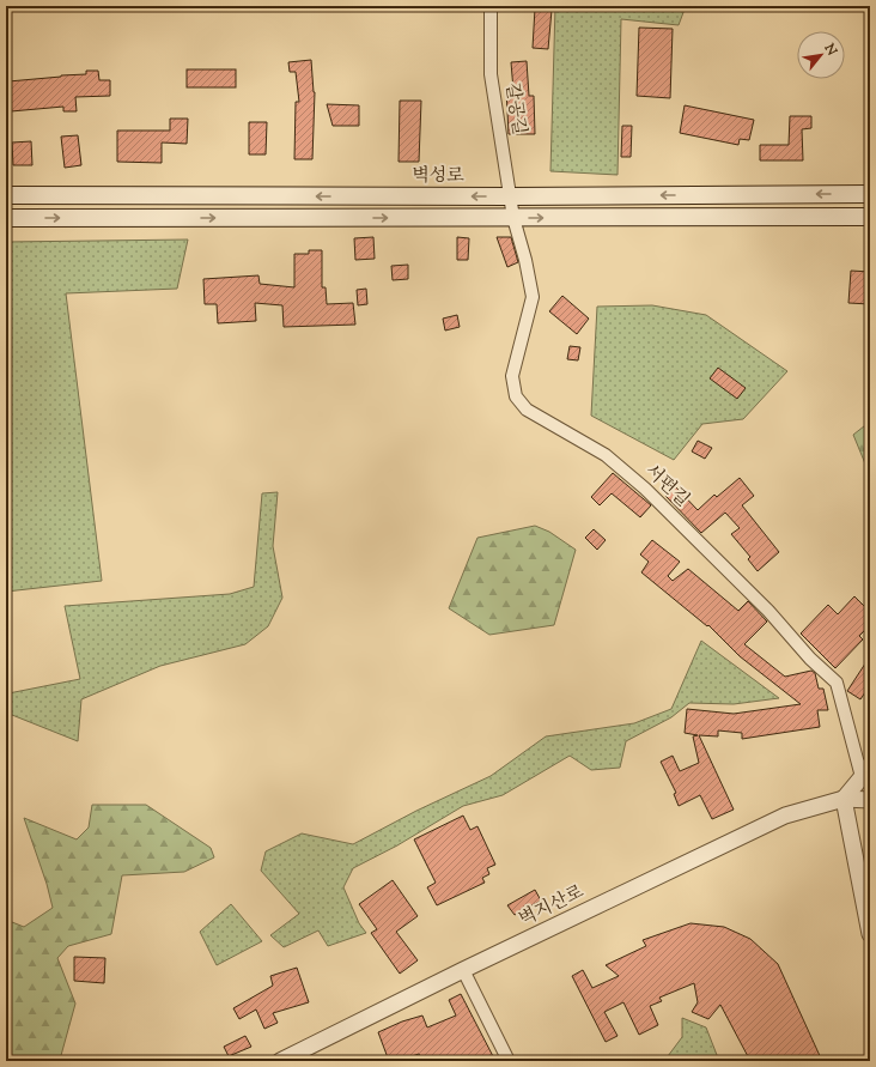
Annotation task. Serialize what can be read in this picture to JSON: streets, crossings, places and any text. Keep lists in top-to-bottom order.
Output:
{
  "streets": {
    "main road": ["벽성로"],
    "street": ["갈공길", "서편길", "벽지산로"]
  },
  "crossings": [
    ["갈공길", "벽성로"],
    ["갈공길", "서편길"]
  ],
  "north": "top right"
}
